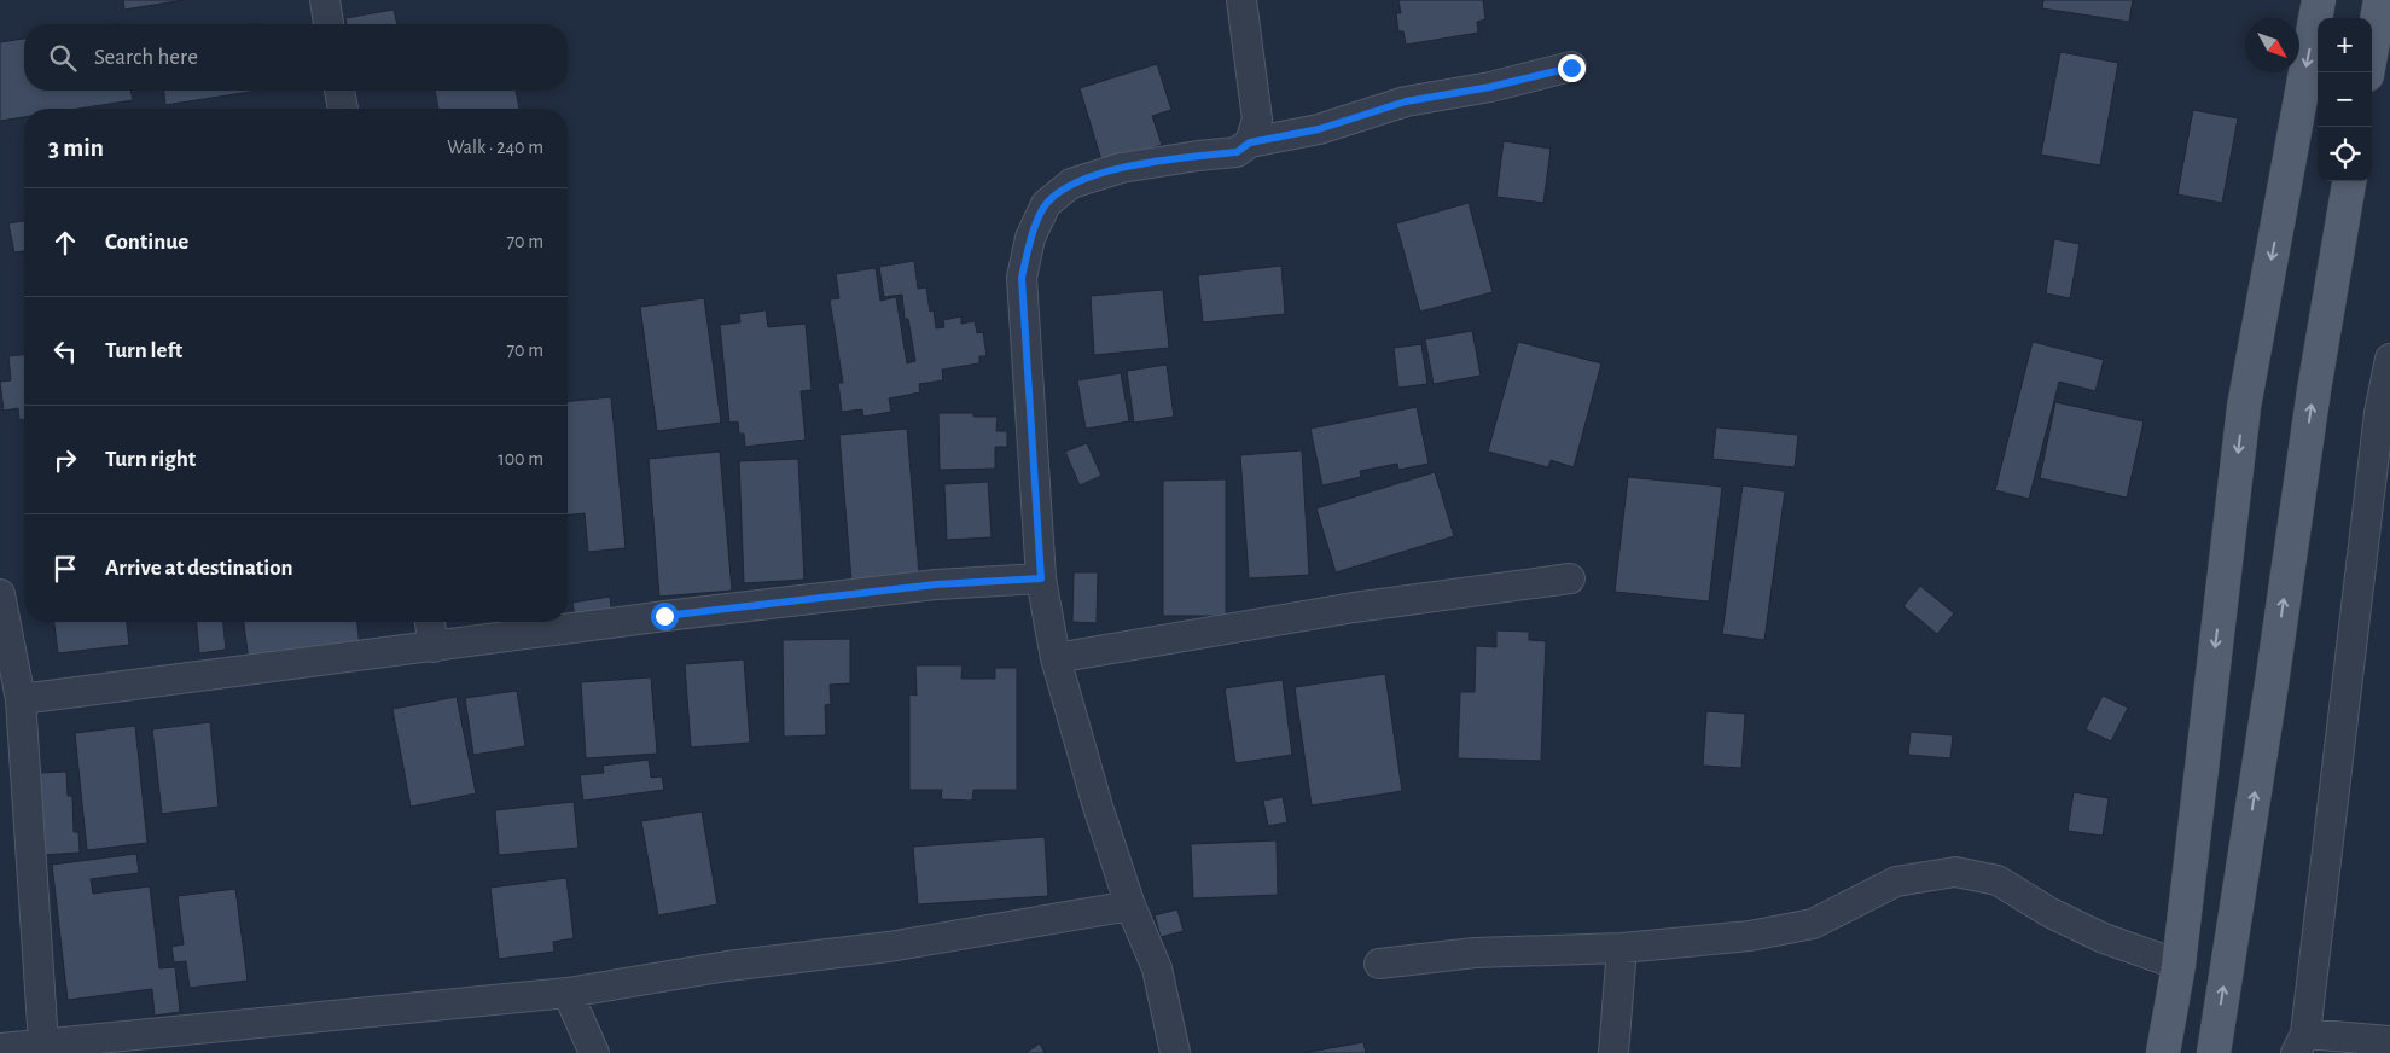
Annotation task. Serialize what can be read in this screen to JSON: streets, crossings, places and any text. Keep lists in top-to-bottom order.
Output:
{
  "north": "bottom right",
  "page": {
    "map_buttons": ["+", "−"],
    "search": "Search here",
    "heading": ["3 min", "Walk · 240 m"],
    "list": [
      ["Continue", "70 m"],
      ["Turn left", "70 m"],
      ["Turn right", "100 m"],
      "Arrive at destination"
    ]
  }
}
